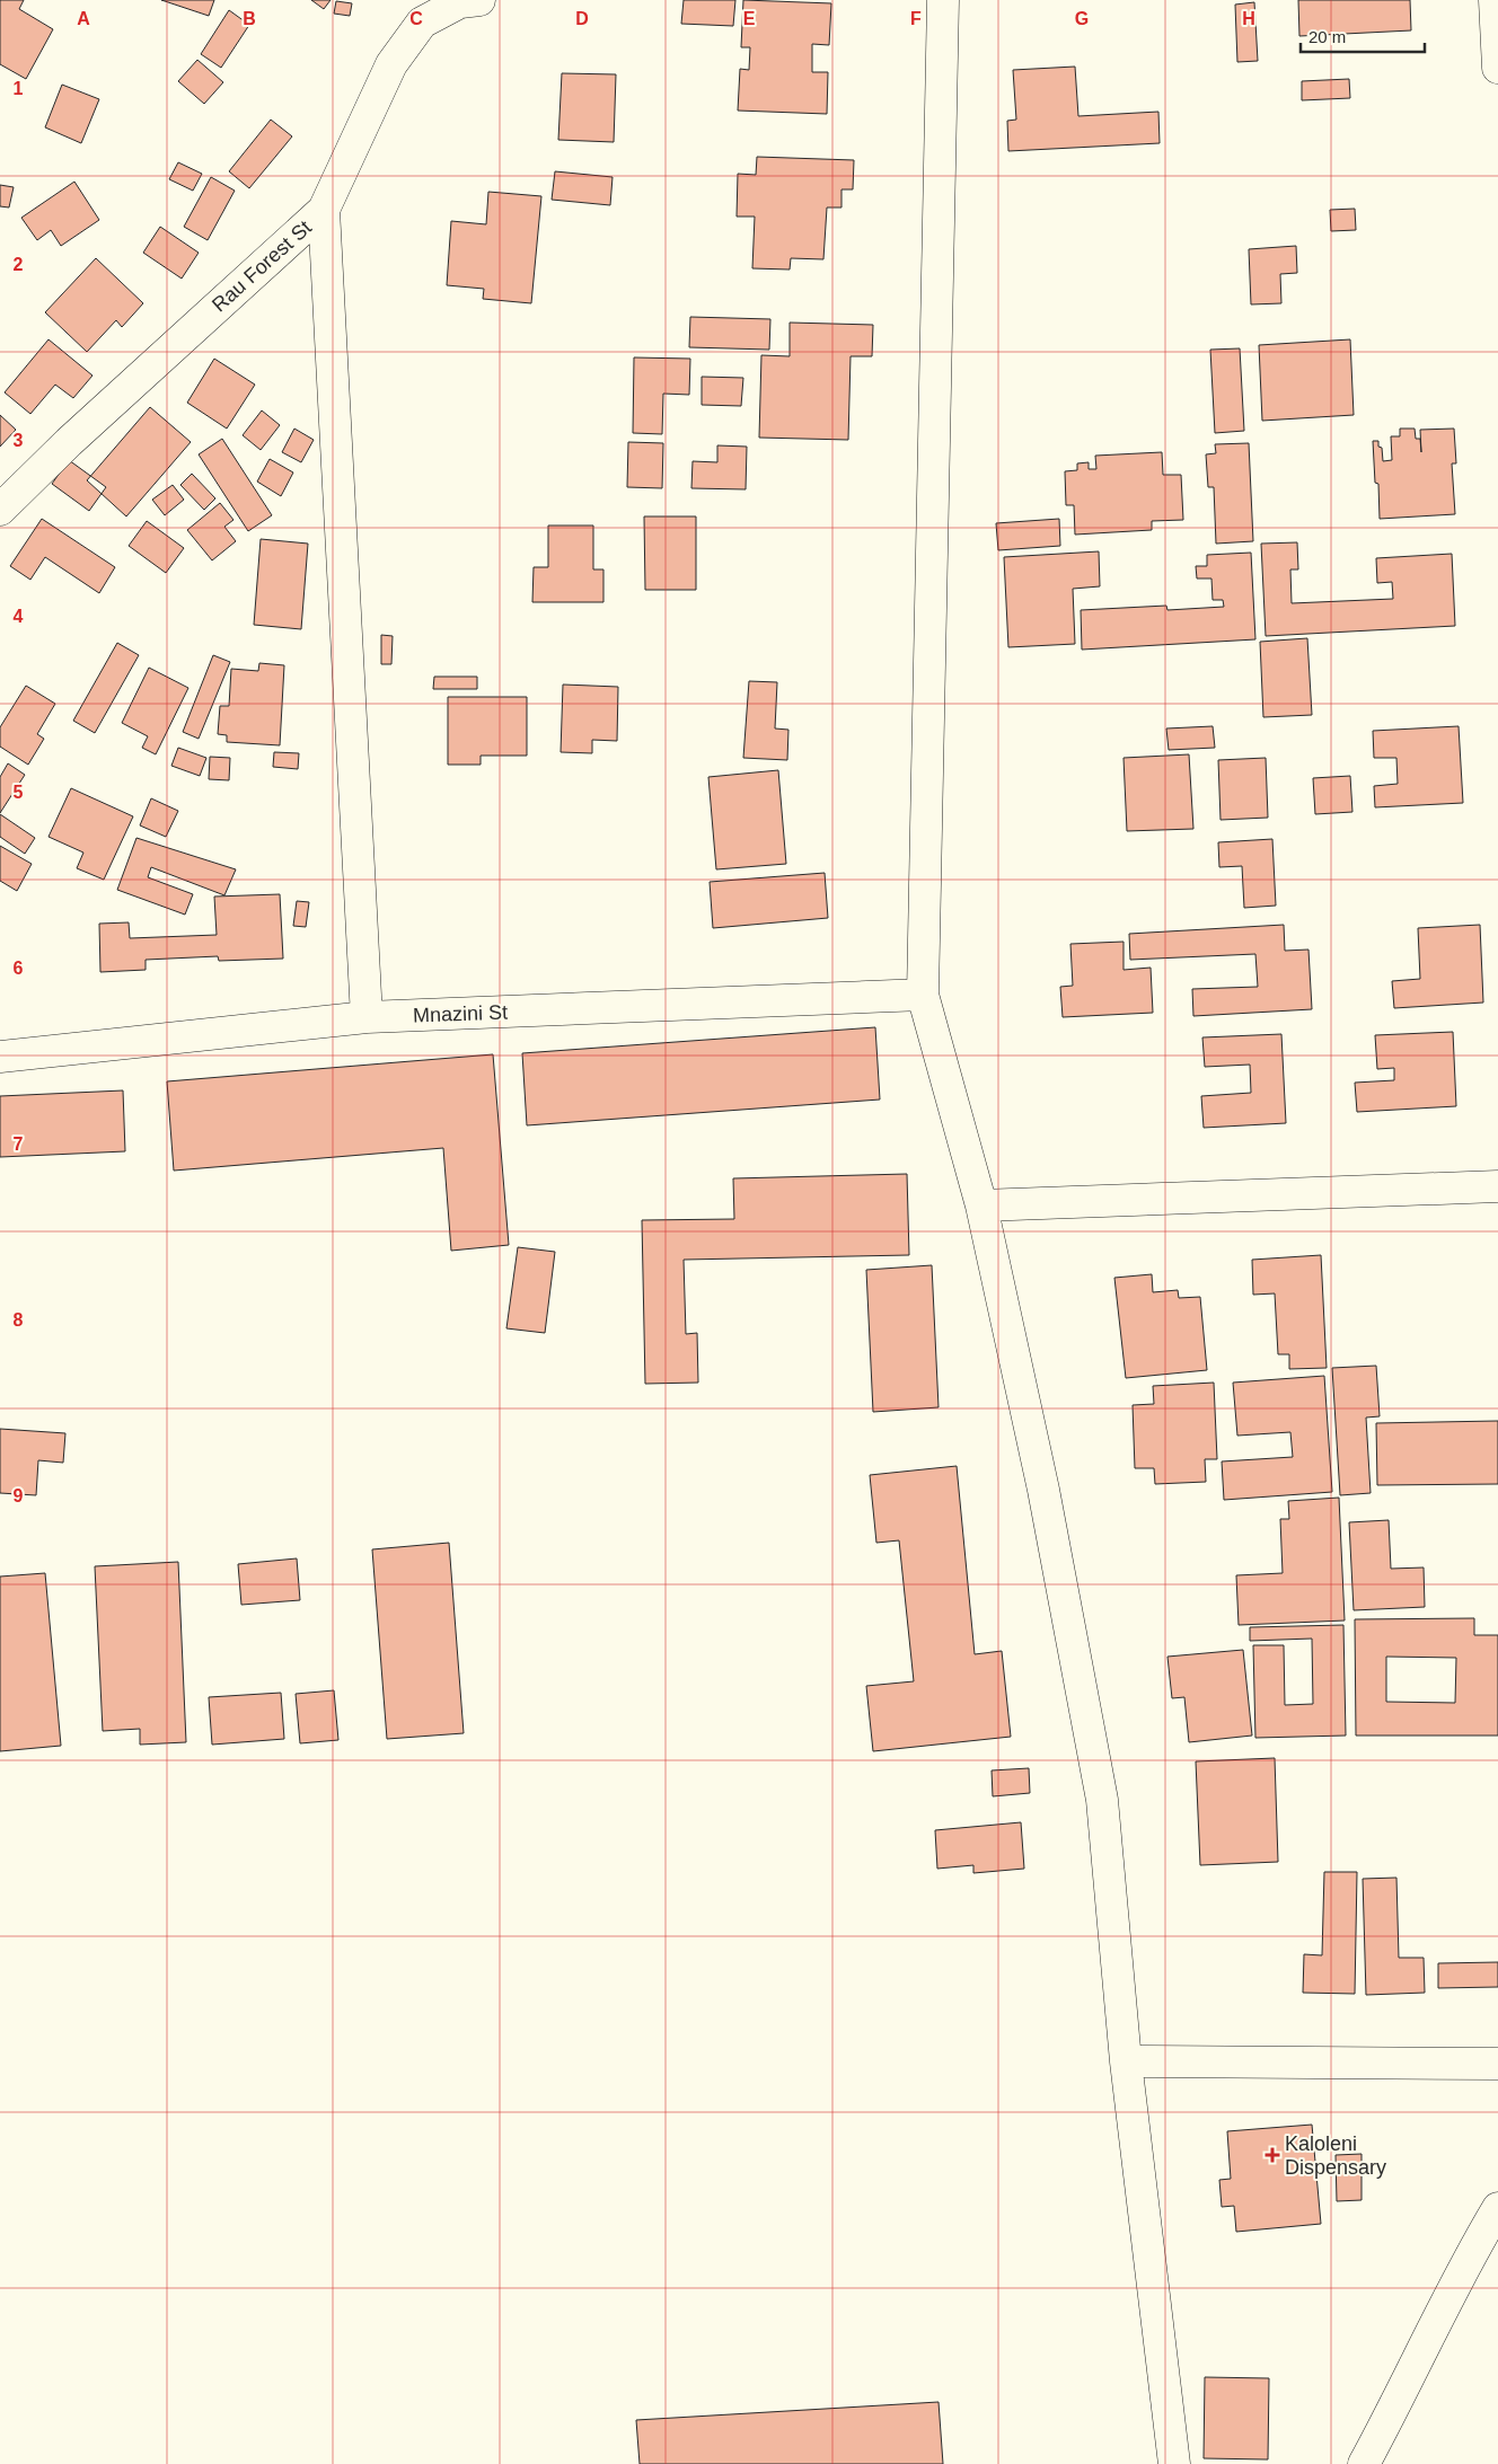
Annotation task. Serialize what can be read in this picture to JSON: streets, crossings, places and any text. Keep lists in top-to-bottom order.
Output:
{
  "streets": {
    "street": ["Rau Forest St", "Mnazini St"]
  },
  "places": {
    "health": ["Kaloleni Dispensary"]
  },
  "scale_bar": "20 m",
  "grid": {
    "columns": [
      "A",
      "B",
      "C",
      "D",
      "E",
      "F",
      "G",
      "H"
    ],
    "rows": [
      "1",
      "2",
      "3",
      "4",
      "5",
      "6",
      "7",
      "8",
      "9"
    ]
  }
}
